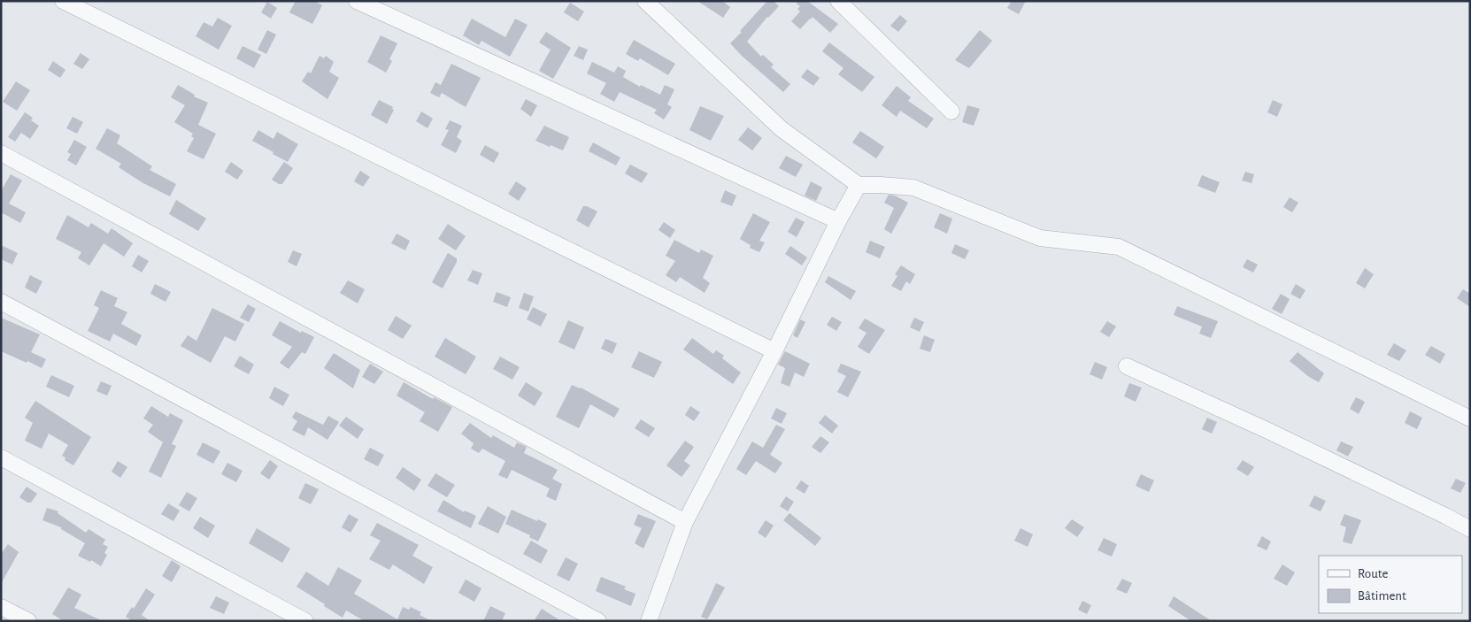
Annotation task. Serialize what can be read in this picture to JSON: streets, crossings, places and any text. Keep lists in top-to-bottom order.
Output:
{
  "legend": ["Route", "Bâtiment"]
}
